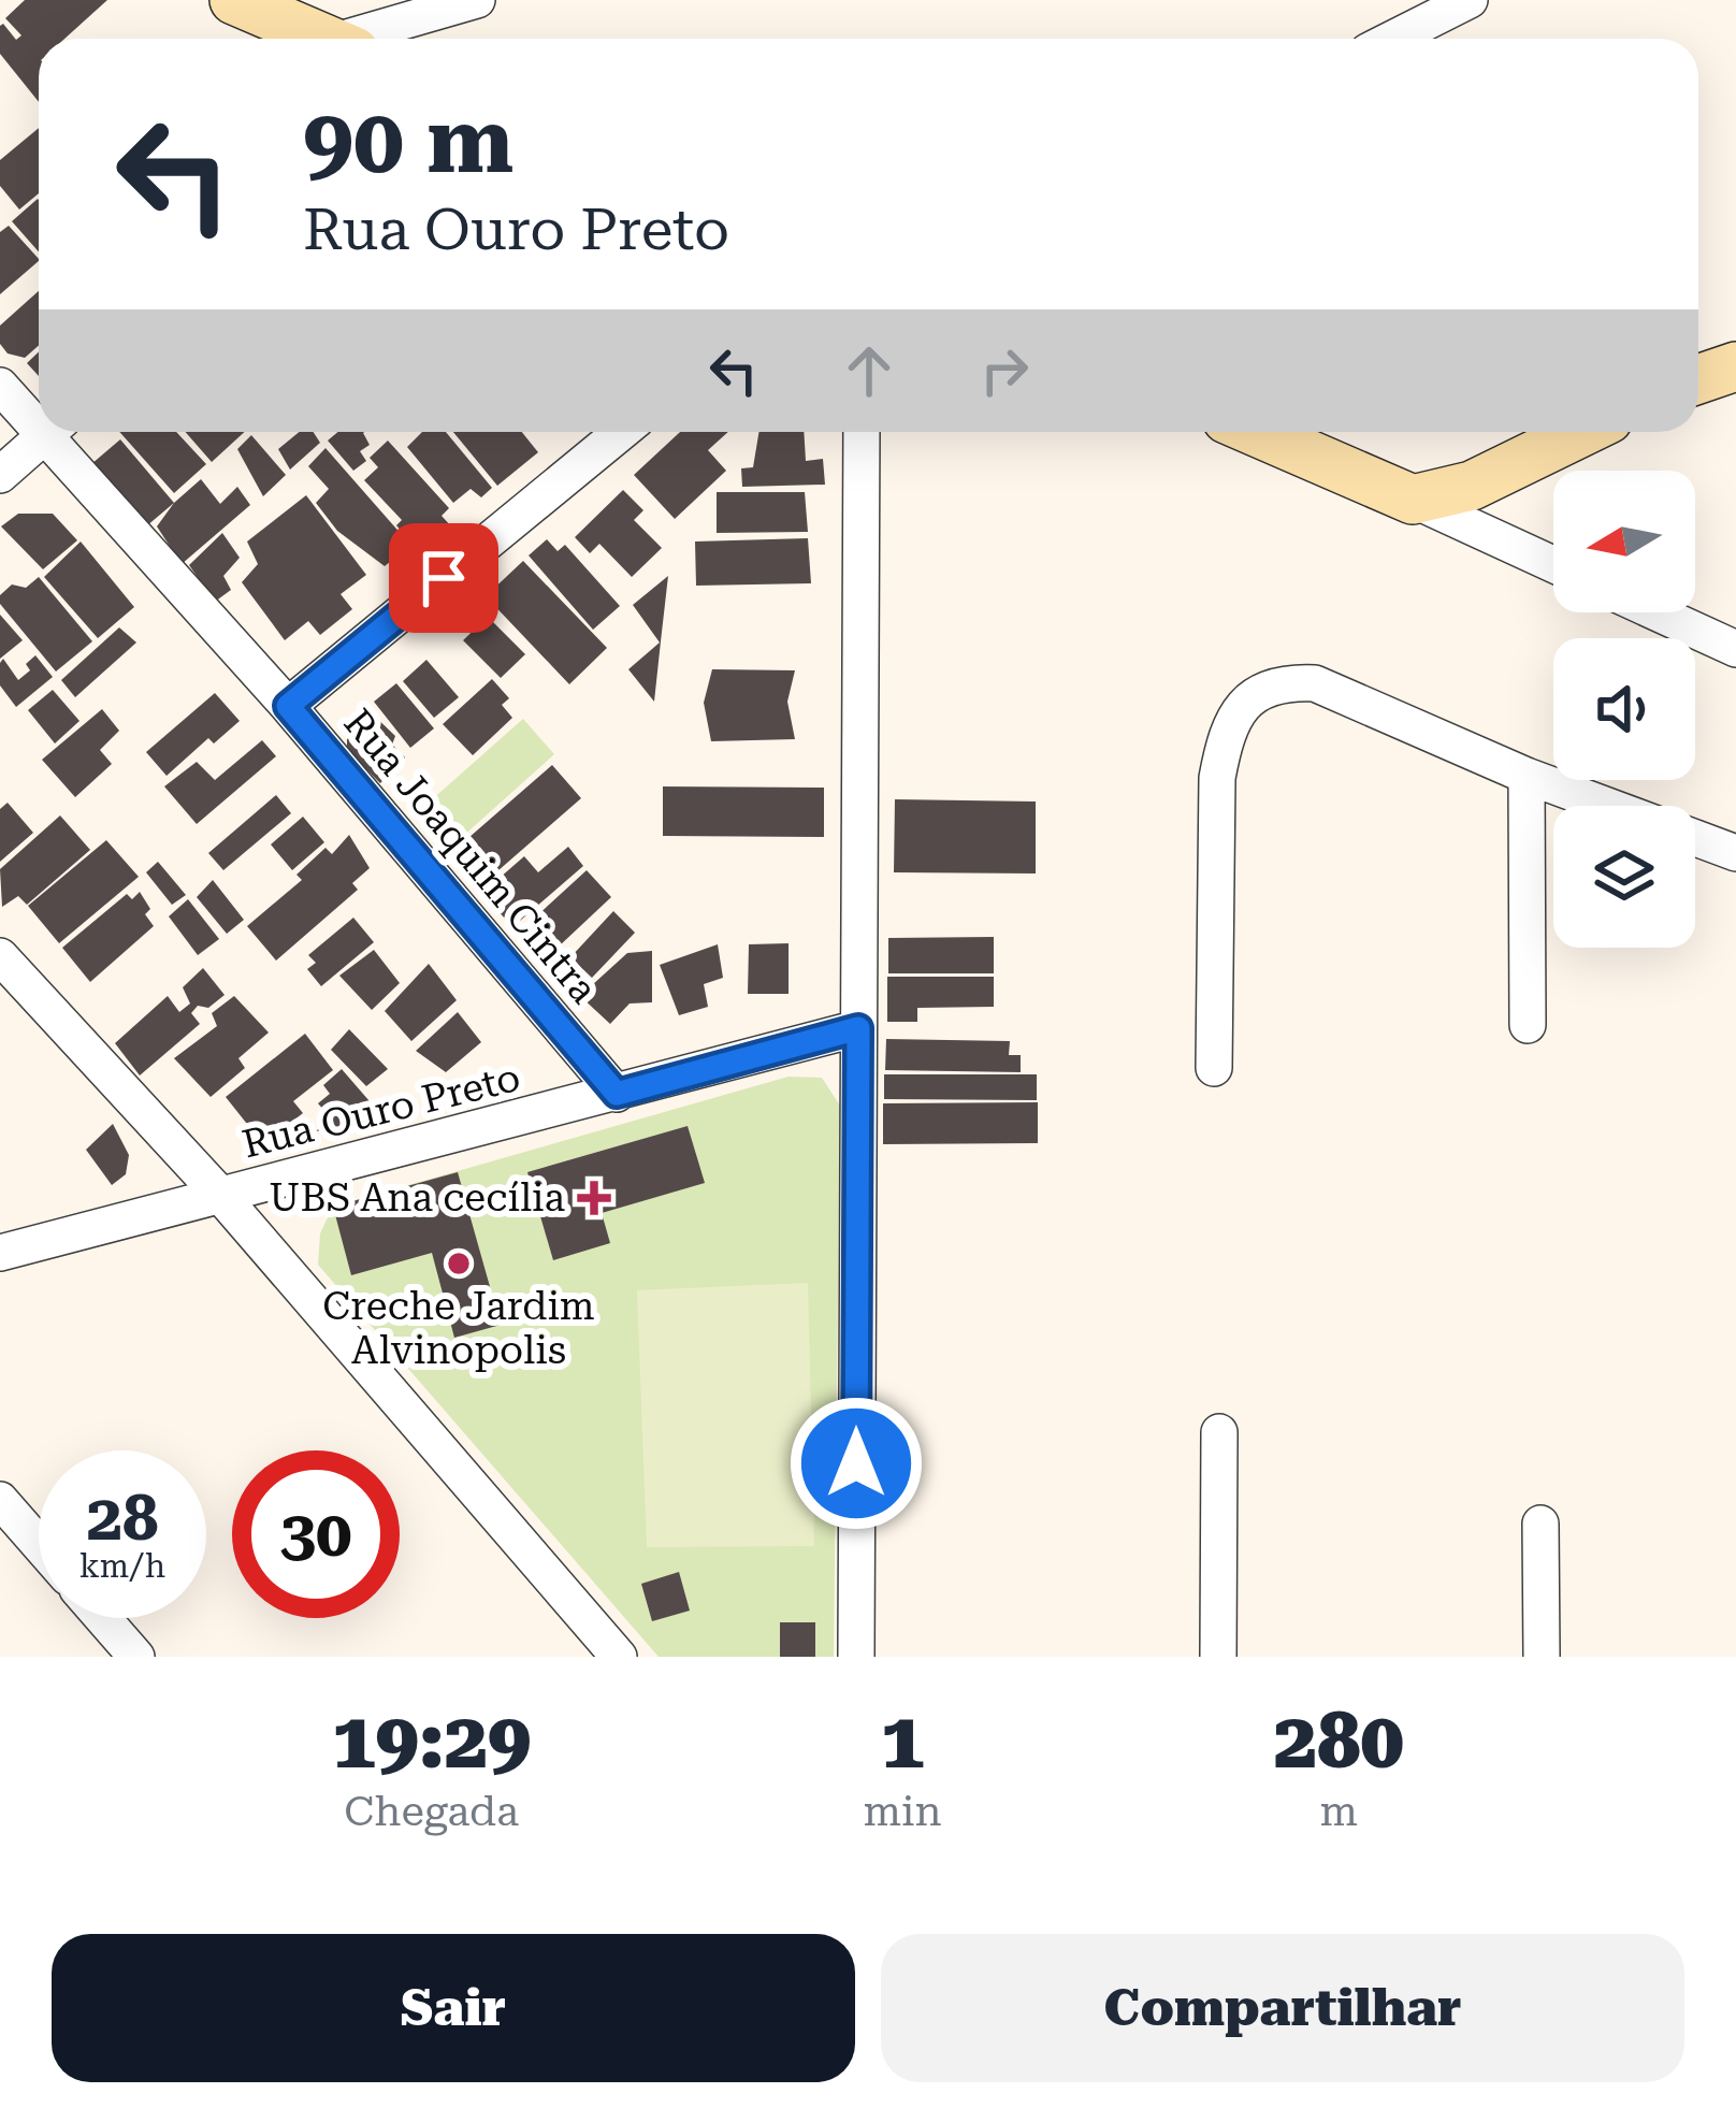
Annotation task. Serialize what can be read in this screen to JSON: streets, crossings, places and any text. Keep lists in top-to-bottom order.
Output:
{
  "streets": {
    "street": ["Rua Joaquim Cintra", "Rua Ouro Preto"]
  },
  "crossings": [
    ["Rua Joaquim Cintra", "Rua Ouro Preto"]
  ],
  "places": {
    "health": ["UBS Ana cecília"],
    "other": ["Creche Jardim Alvinopolis"]
  },
  "north": "left",
  "page": {
    "turn": ["90 m", "Rua Ouro Preto"],
    "speed": "28 km/h",
    "limit": "30",
    "eta": [
      "19:29",
      "Chegada",
      "1",
      "min",
      "280",
      "m"
    ],
    "buttons": ["Sair", "Compartilhar"]
  }
}
